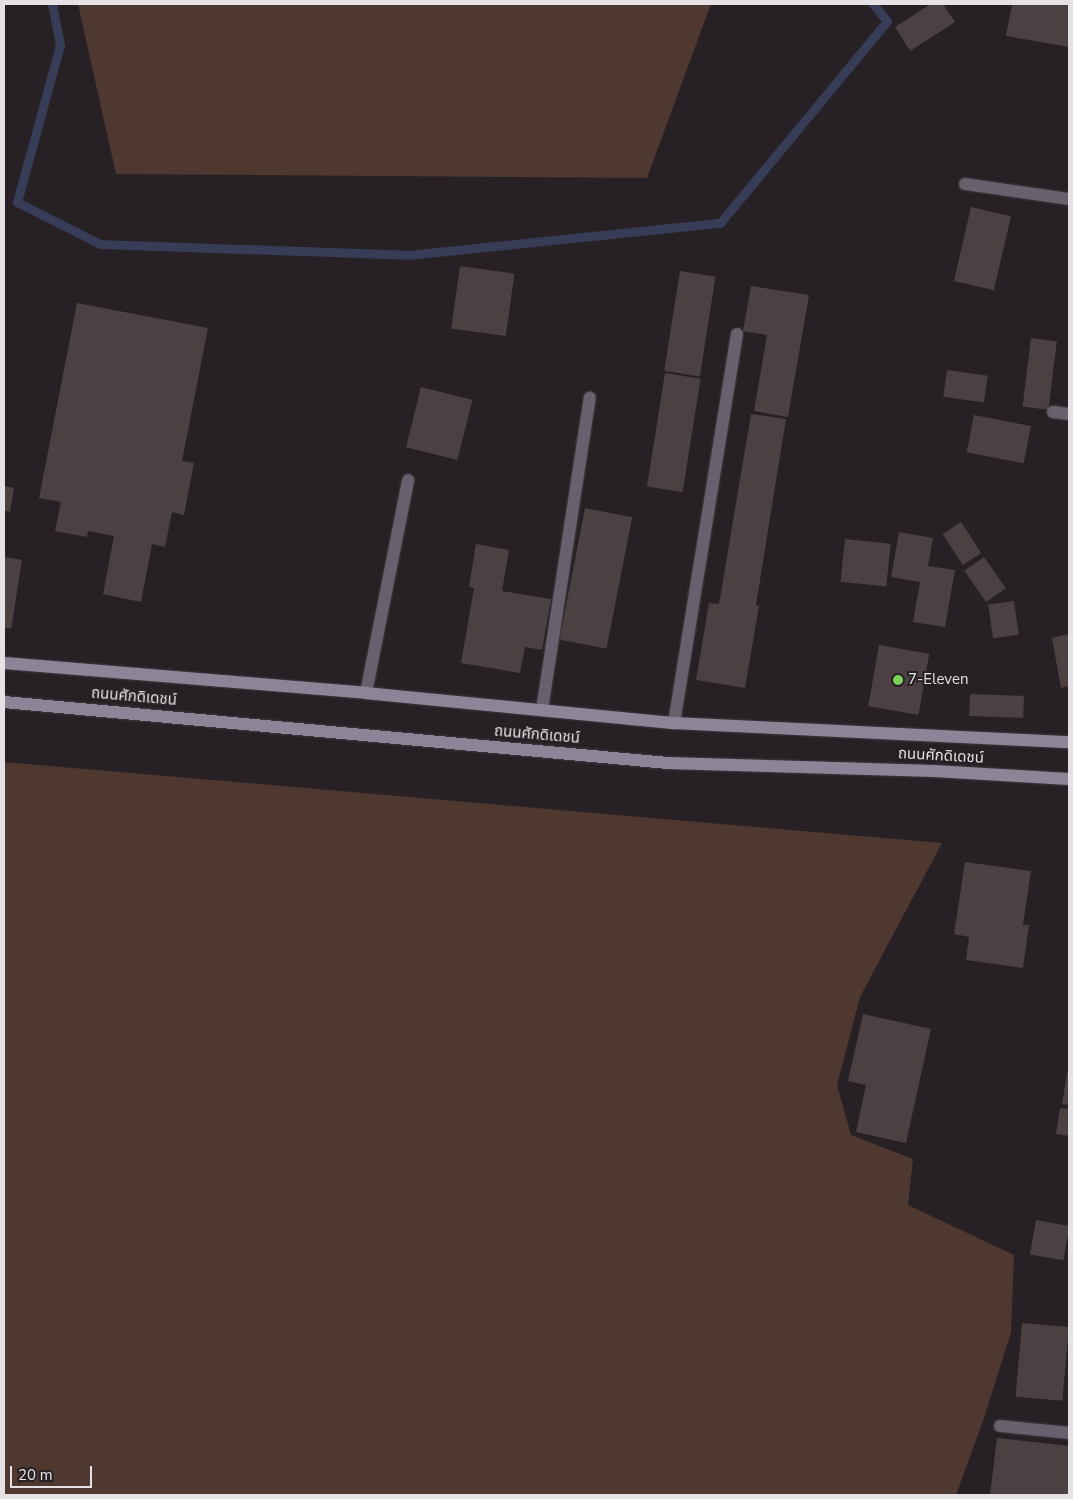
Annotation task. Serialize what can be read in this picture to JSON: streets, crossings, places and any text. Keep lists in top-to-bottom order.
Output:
{
  "streets": {
    "main road": ["ถนนศักดิเดชน์"]
  },
  "places": ["7-Eleven"],
  "scale_bar": "20 m"
}
